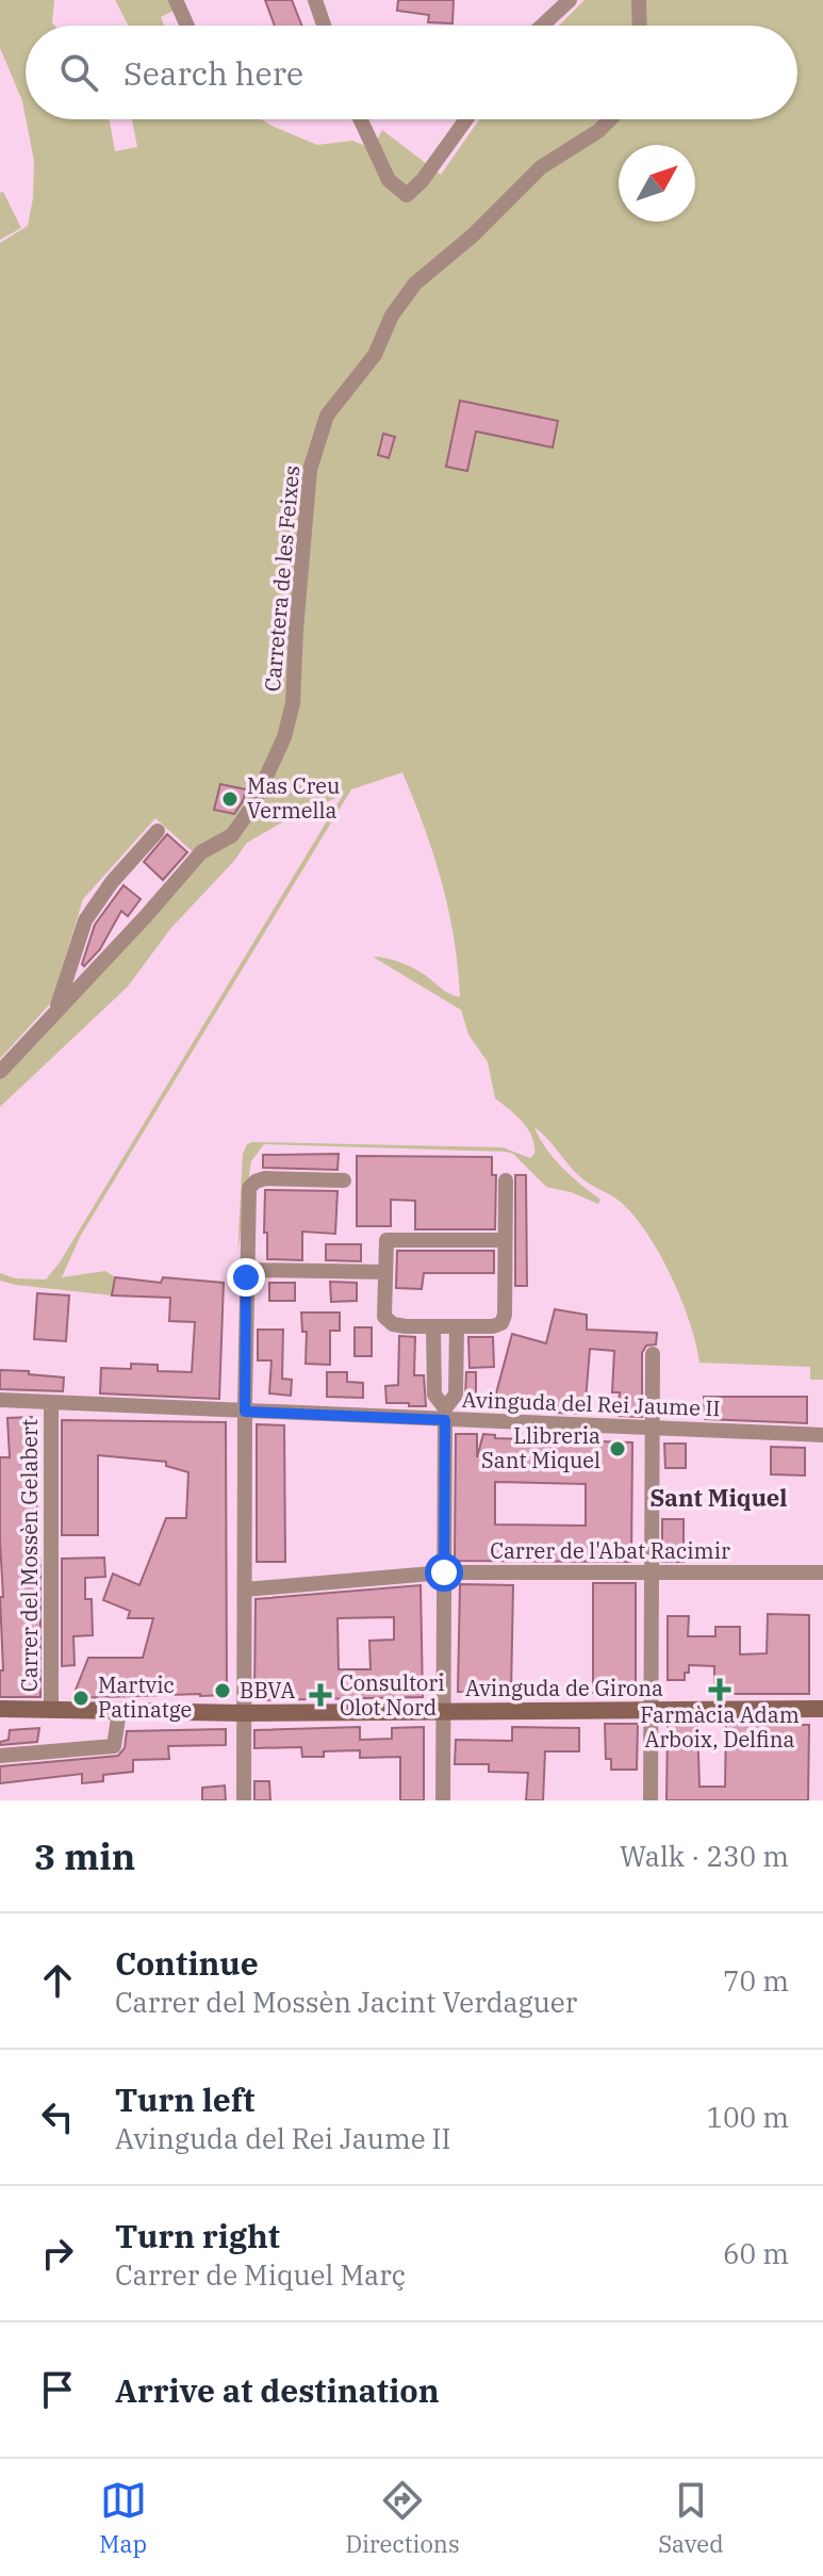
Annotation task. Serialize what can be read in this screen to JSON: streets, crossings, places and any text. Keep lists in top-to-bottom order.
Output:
{
  "streets": {
    "main road": ["Avinguda de Girona"],
    "street": [
      "Carretera de les Feixes",
      "Avinguda del Rei Jaume II",
      "Carrer de l'Abat Racimir",
      "Carrer del Mossèn Gelabert"
    ]
  },
  "crossings": [
    ["Avinguda del Rei Jaume II", "Carrer del Mossèn Gelabert"],
    ["Carrer del Mossèn Gelabert", "Avinguda de Girona"]
  ],
  "districts": ["Sant Miquel"],
  "places": {
    "other": [
      "Mas Creu Vermella",
      "Llibreria Sant Miquel",
      "BBVA",
      "Martvic Patinatge"
    ],
    "health": ["Farmàcia Adam Arboix, Delfina", "Consultori Olot Nord"]
  },
  "north": "top right",
  "page": {
    "search": "Search here",
    "heading": ["3 min", "Walk · 230 m"],
    "list": [
      ["Continue", "Carrer del Mossèn Jacint Verdaguer", "70 m"],
      ["Turn left", "Avinguda del Rei Jaume II", "100 m"],
      ["Turn right", "Carrer de Miquel Març", "60 m"],
      "Arrive at destination"
    ],
    "nav": ["Map", "Directions", "Saved"]
  }
}
